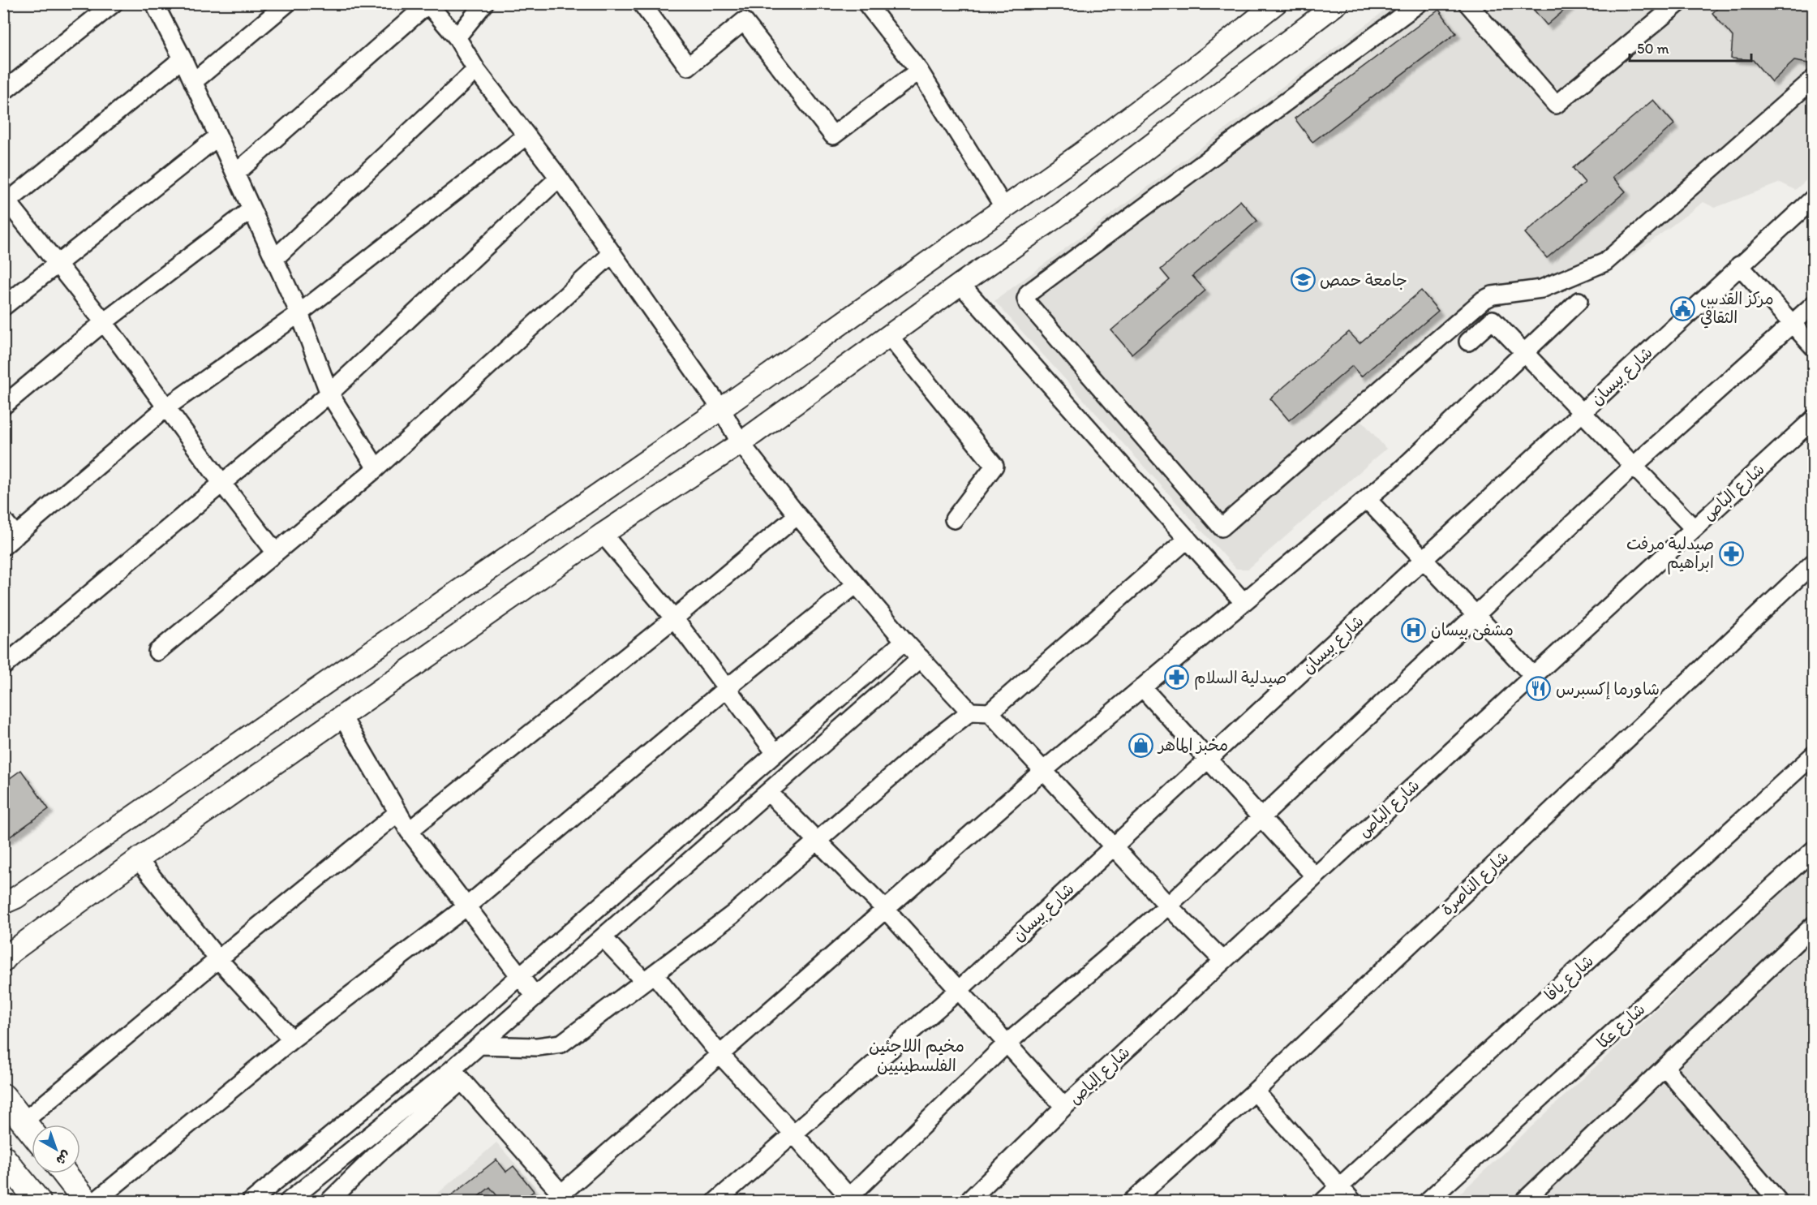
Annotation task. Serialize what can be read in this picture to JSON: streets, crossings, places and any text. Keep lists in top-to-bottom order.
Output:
{
  "streets": {
    "street": [
      "شارع بيسان",
      "شارع الباص",
      "شارع الناصرة",
      "شارع يافا",
      "شارع عكا"
    ]
  },
  "districts": ["مخيم اللاجئين الفلسطينيين"],
  "places": {
    "school or university": ["جامعة حمص"],
    "public building": ["مركز القدس الثقافي"],
    "pharmacy": ["صيدلية مرفت ابراهيم", "صيدلية السلام"],
    "hospital": ["مشفى بيسان"],
    "restaurant": ["شاورما إكسبرس"],
    "shop": ["مخبز الماهر"]
  },
  "scale_bar": "50 m",
  "north": "bottom right"
}
